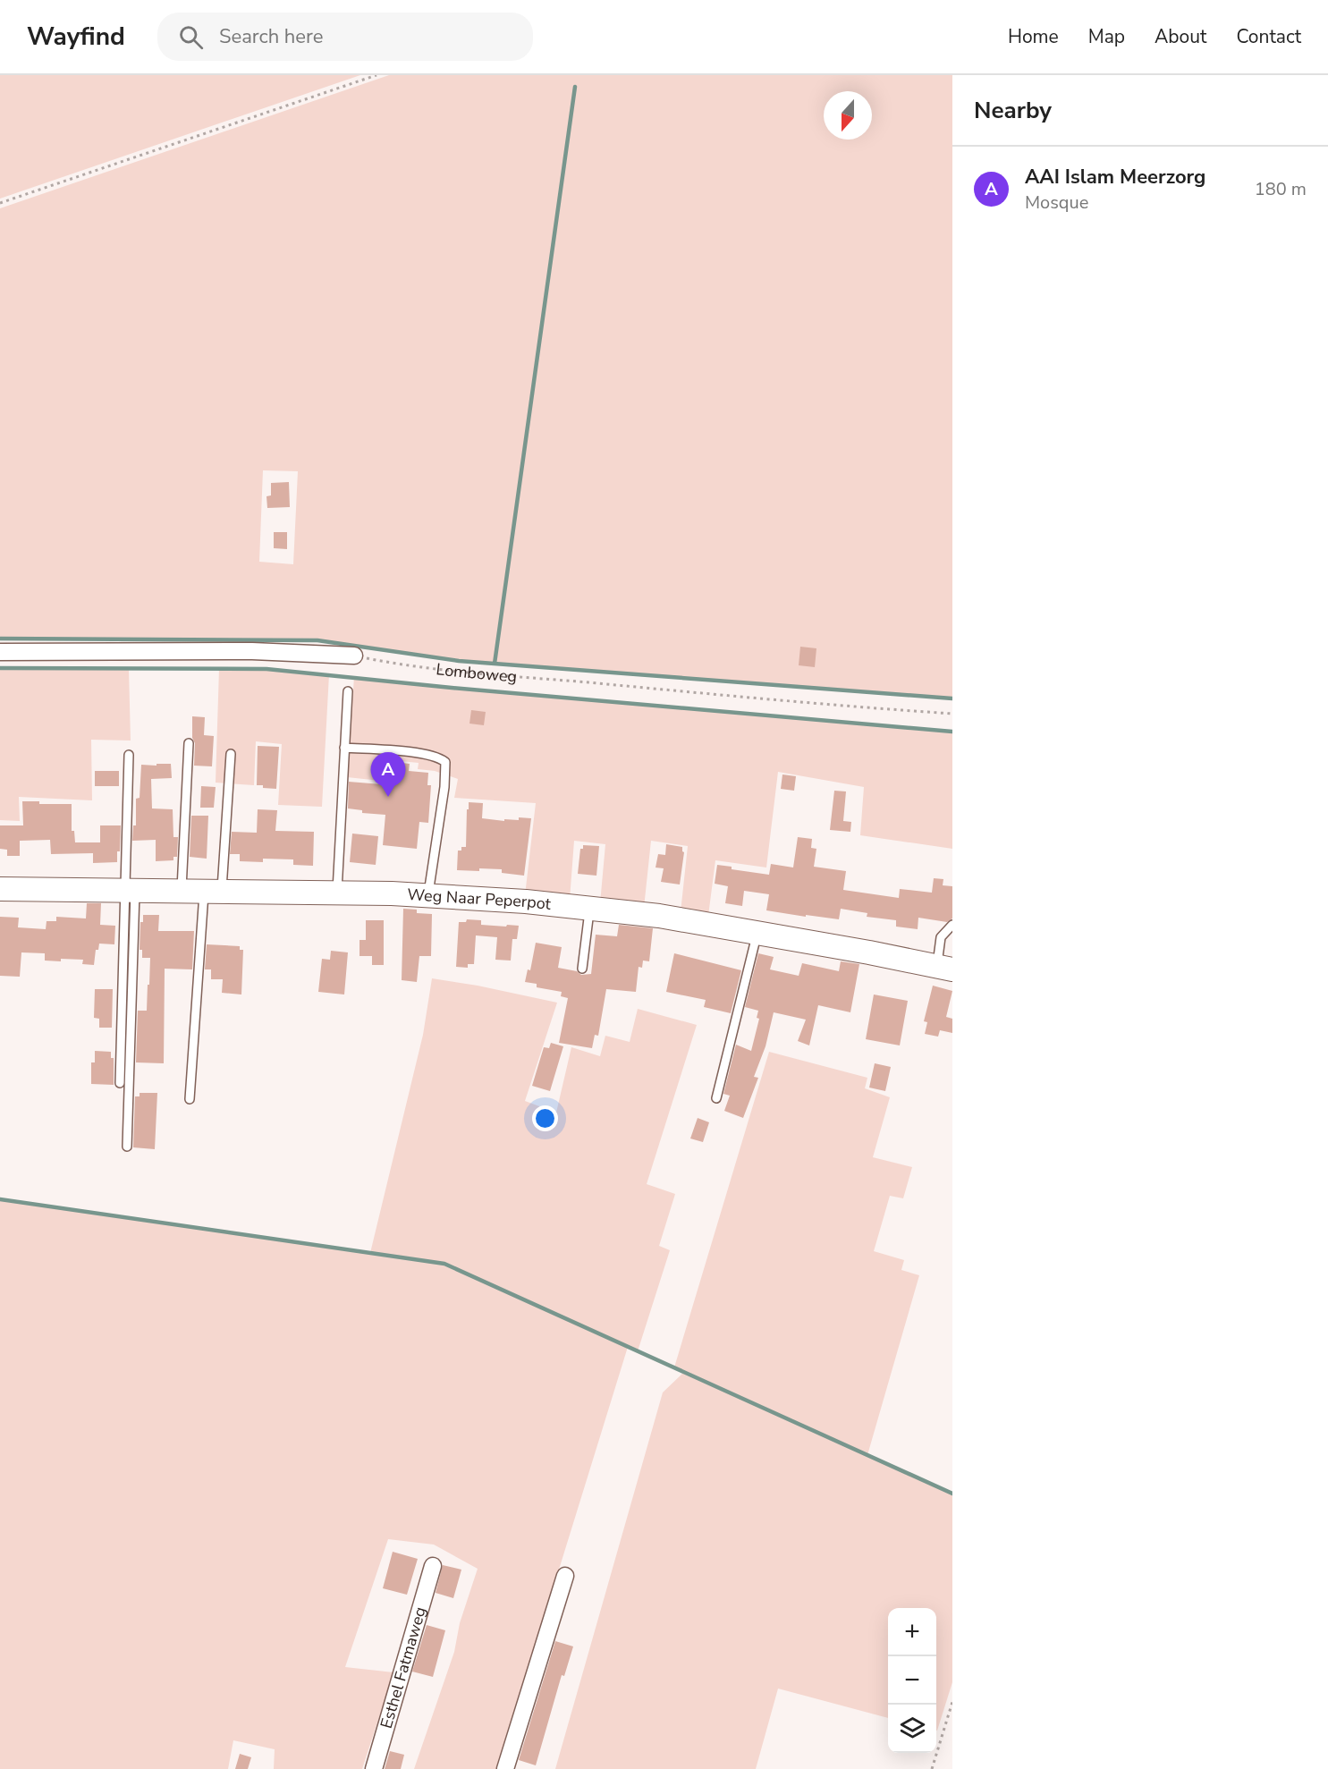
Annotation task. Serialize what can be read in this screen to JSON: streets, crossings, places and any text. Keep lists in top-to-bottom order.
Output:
{
  "streets": {
    "street": ["Weg Naar Peperpot", "Esthel Fatmaweg"],
    "path": ["Lomboweg"]
  },
  "north": "bottom",
  "page": {
    "header": "Wayfind",
    "search": "Search here",
    "nav": [
      "Home",
      "Map",
      "About",
      "Contact"
    ],
    "heading": "Nearby",
    "list": [
      {
        "mark": "A",
        "name": "AAI Islam Meerzorg",
        "note": "Mosque",
        "value": "180 m"
      }
    ],
    "pins": "A",
    "map_buttons": ["+", "−"]
  }
}
